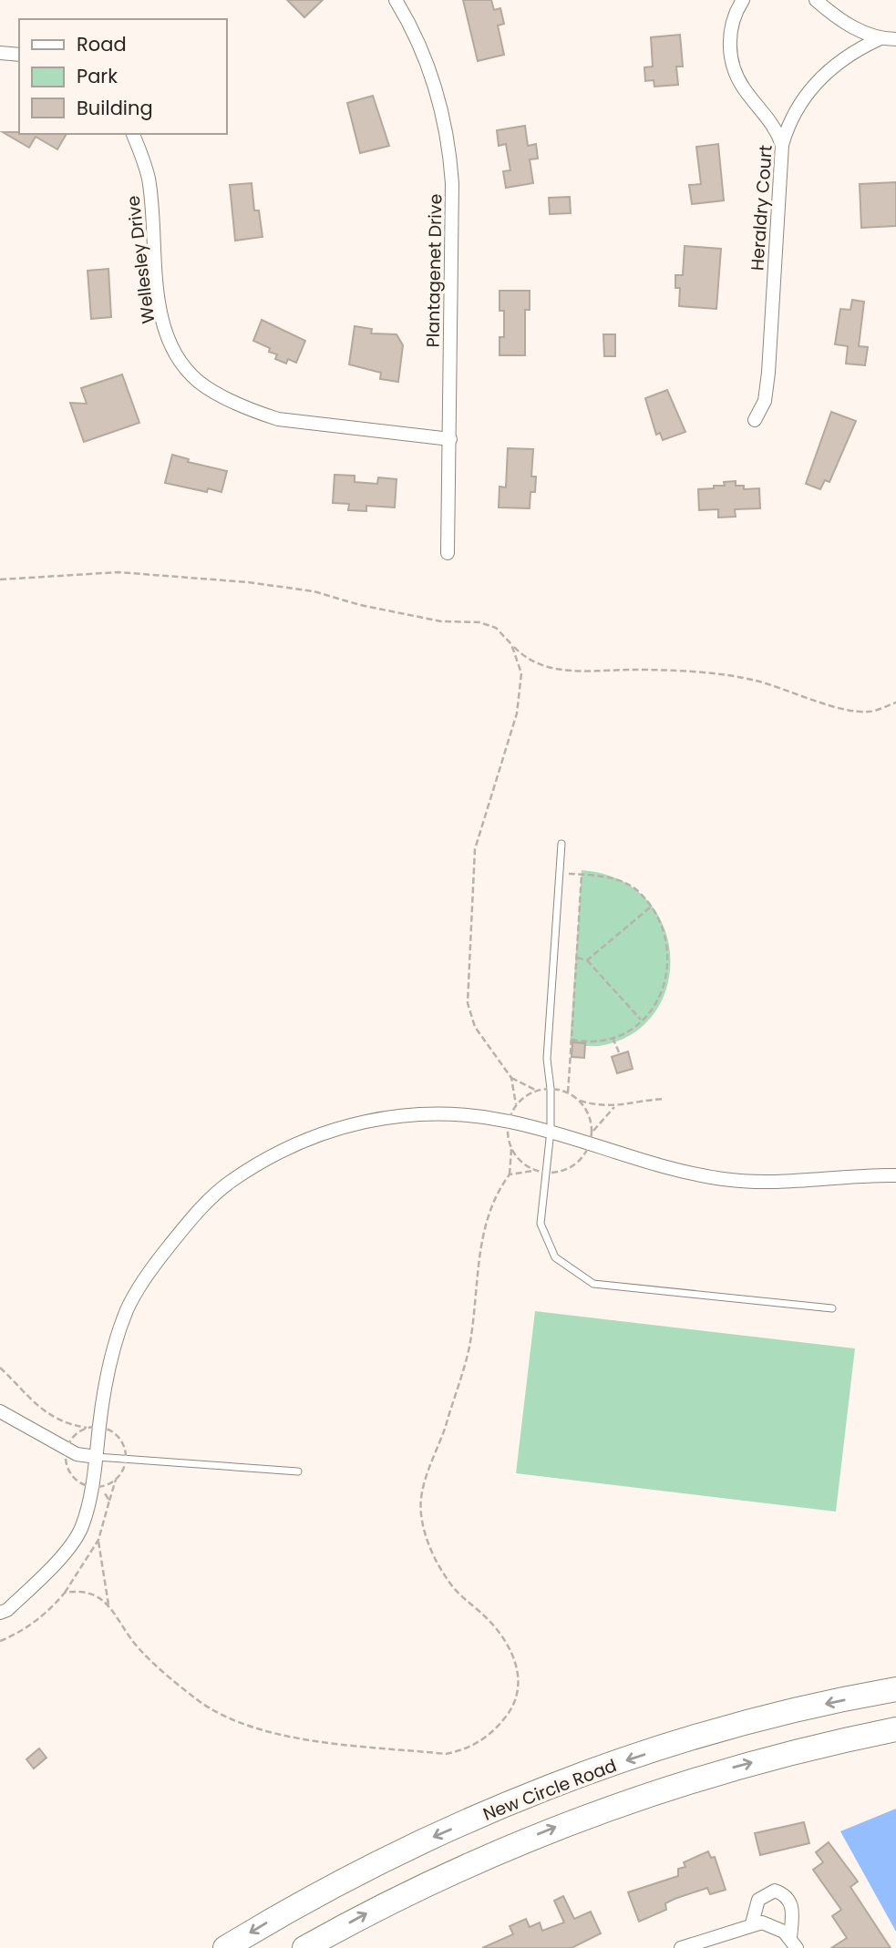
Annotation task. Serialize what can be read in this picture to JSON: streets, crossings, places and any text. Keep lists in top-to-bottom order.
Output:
{
  "streets": {
    "highway": ["New Circle Road"],
    "street": ["Heraldry Court", "Wellesley Drive", "Plantagenet Drive"]
  },
  "crossings": [
    ["Wellesley Drive", "Plantagenet Drive"]
  ],
  "legend": ["Road", "Park", "Building"]
}
